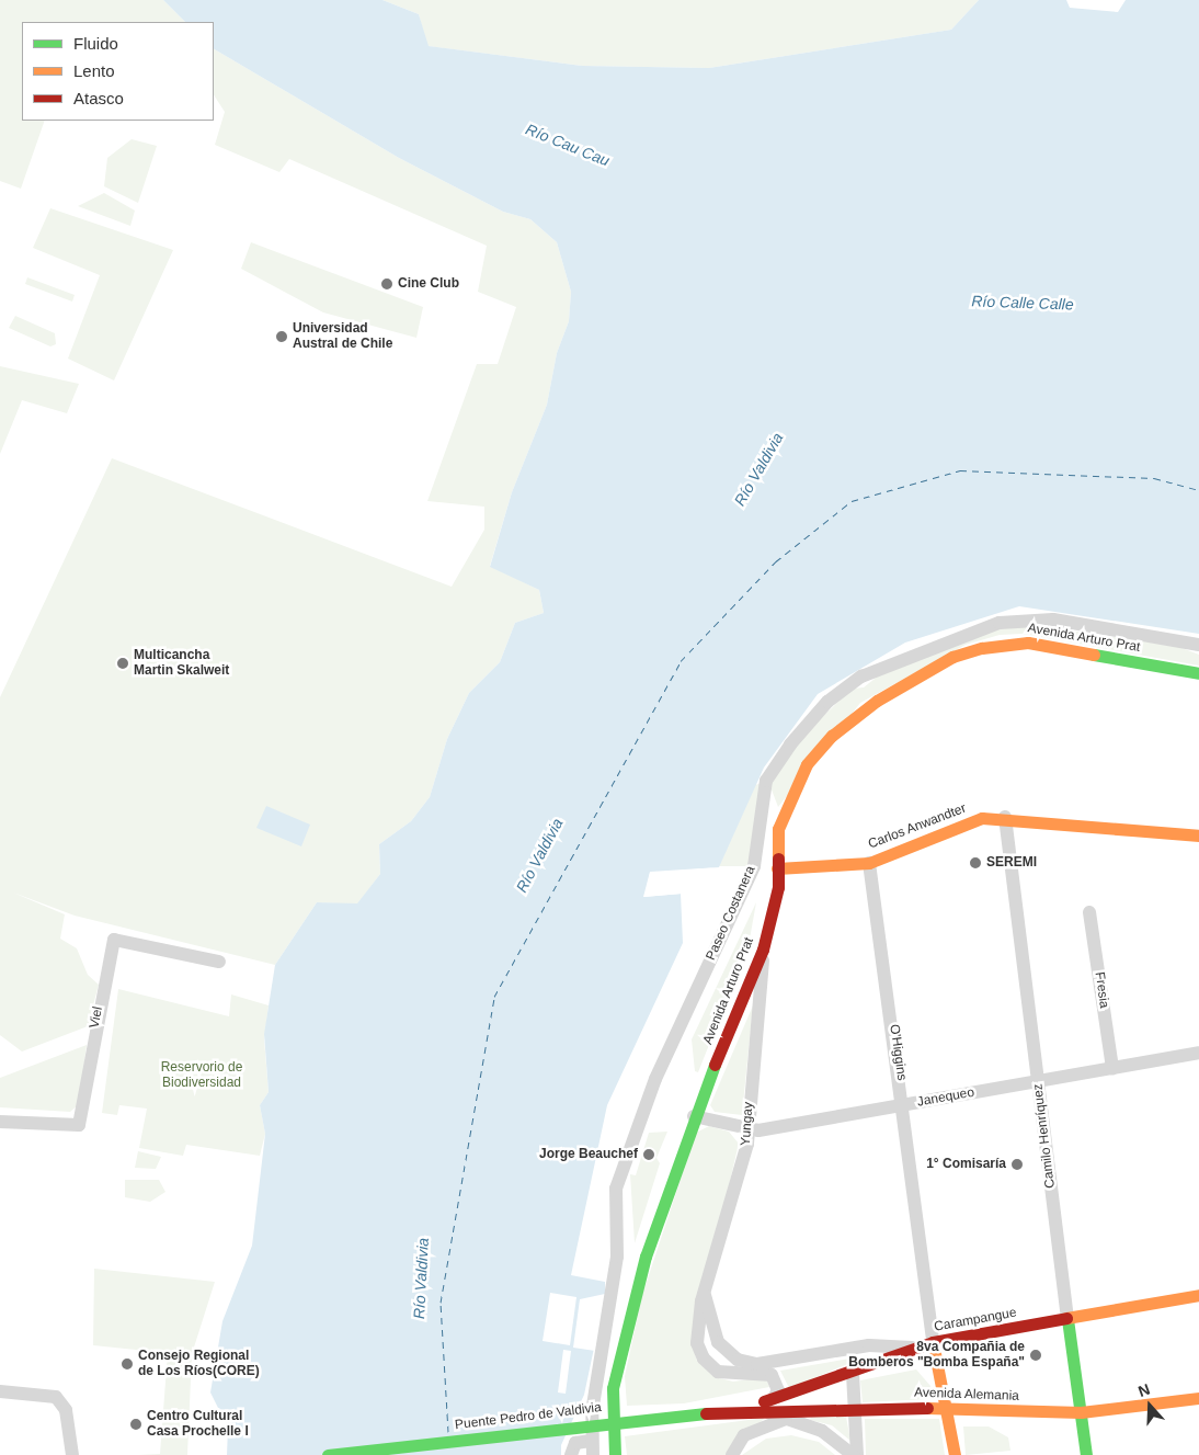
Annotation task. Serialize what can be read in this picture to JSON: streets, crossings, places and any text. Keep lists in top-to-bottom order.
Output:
{
  "streets": {
    "main road": [
      "Avenida Arturo Prat",
      "Carlos Anwandter",
      "Camilo Henríquez",
      "Carampangue",
      "Avenida Alemania",
      "Puente Pedro de Valdivia"
    ],
    "street": [
      "Paseo Costanera",
      "Fresia",
      "Viel",
      "O'Higgins",
      "Janequeo",
      "Yungay"
    ]
  },
  "crossings": [
    ["Avenida Arturo Prat", "Carlos Anwandter"],
    ["Avenida Arturo Prat", "Janequeo"],
    ["Avenida Arturo Prat", "Yungay"],
    ["Carlos Anwandter", "O'Higgins"],
    ["Carlos Anwandter", "Camilo Henríquez"],
    ["Fresia", "Janequeo"],
    ["O'Higgins", "Janequeo"],
    ["O'Higgins", "Carampangue"],
    ["Janequeo", "Yungay"],
    ["Janequeo", "Camilo Henríquez"],
    ["Yungay", "Carampangue"],
    ["Camilo Henríquez", "Carampangue"],
    ["Camilo Henríquez", "Avenida Alemania"],
    ["Carampangue", "Avenida Alemania"],
    ["Carampangue", "Puente Pedro de Valdivia"],
    ["Avenida Alemania", "Puente Pedro de Valdivia"]
  ],
  "water": ["Río Cau Cau", "Río Calle Calle", "Río Valdivia"],
  "parks": ["Reservorio de Biodiversidad"],
  "places": [
    "Cine Club",
    "Universidad Austral de Chile",
    "Multicancha Martin Skalweit",
    "SEREMI",
    "Jorge Beauchef",
    "1° Comisaría",
    "8va Compañia de Bomberos \"Bomba España\"",
    "Consejo Regional de Los Ríos(CORE)",
    "Centro Cultural Casa Prochelle I"
  ],
  "legend": ["Fluido", "Lento", "Atasco"],
  "north": "top"
}
